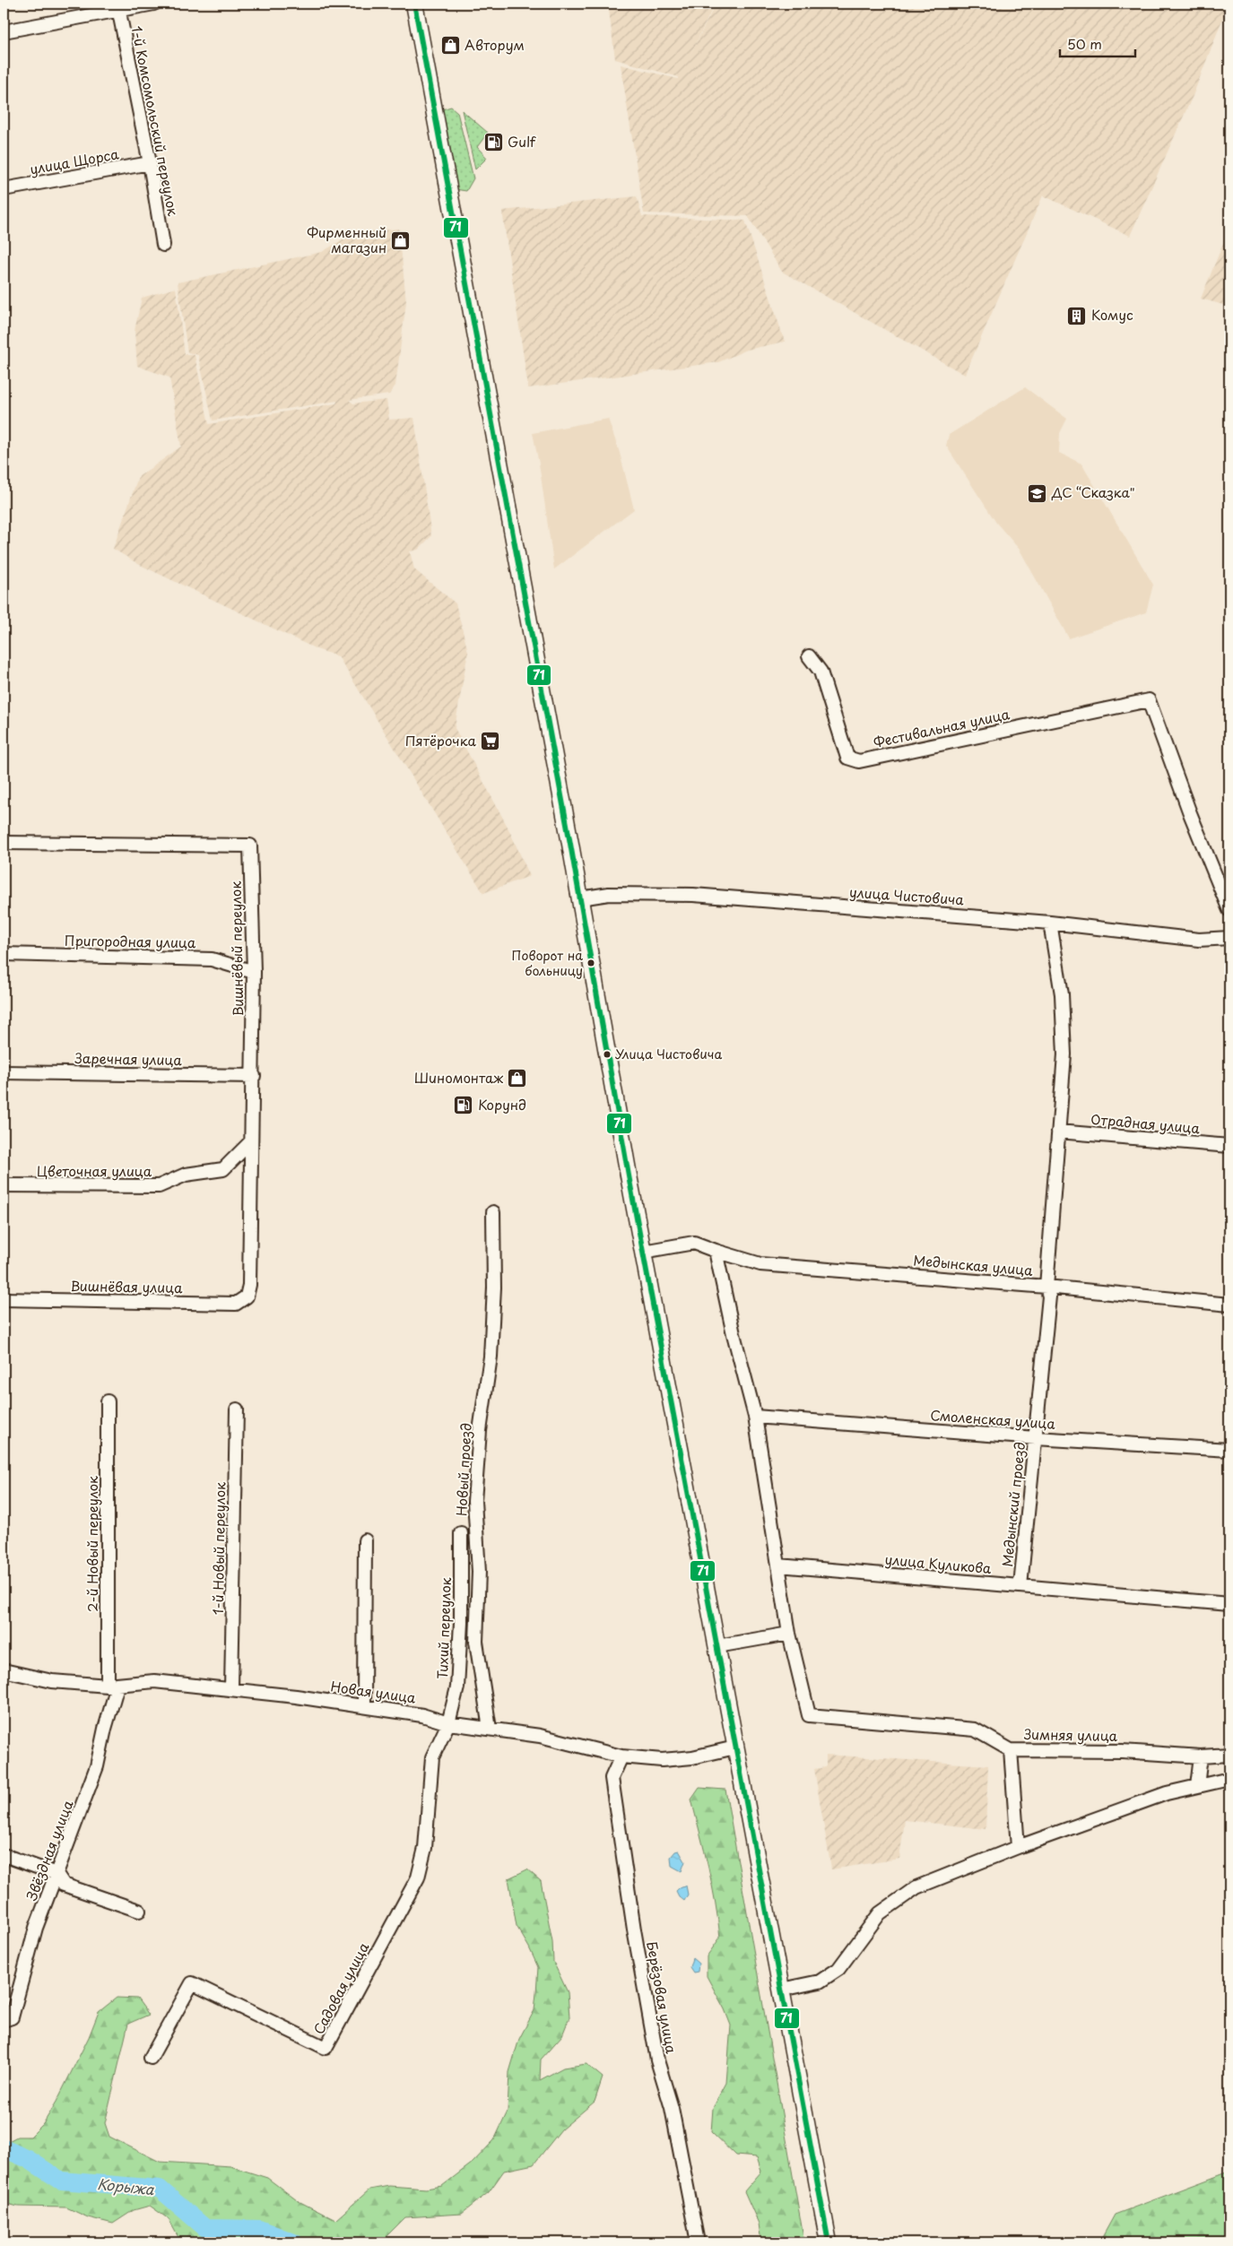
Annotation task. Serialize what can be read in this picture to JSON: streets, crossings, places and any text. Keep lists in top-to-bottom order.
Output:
{
  "streets": {
    "street": [
      "1-й Комсомольский переулок",
      "улица Щорса",
      "Фестивальная улица",
      "улица Чистовича",
      "Пригородная улица",
      "Вишнёвый переулок",
      "Заречная улица",
      "Отрадная улица",
      "Цветочная улица",
      "Медынская улица",
      "Вишнёвая улица",
      "Смоленская улица",
      "Новый проезд",
      "Медынский проезд",
      "2-й Новый переулок",
      "1-й Новый переулок",
      "улица Куликова",
      "Тихий переулок",
      "Новая улица",
      "Зимняя улица",
      "Звёздная улица",
      "Садовая улица",
      "Берёзовая улица"
    ]
  },
  "crossings": [
    ["1-й Комсомольский переулок", "улица Щорса"],
    ["улица Чистовича", "Медынский проезд"],
    ["Пригородная улица", "Вишнёвый переулок"],
    ["Вишнёвый переулок", "Заречная улица"],
    ["Вишнёвый переулок", "Цветочная улица"],
    ["Вишнёвый переулок", "Вишнёвая улица"],
    ["Отрадная улица", "Медынский проезд"],
    ["Медынская улица", "Медынский проезд"],
    ["Смоленская улица", "Медынский проезд"],
    ["Новый проезд", "Новая улица"],
    ["Медынский проезд", "улица Куликова"],
    ["2-й Новый переулок", "Новая улица"],
    ["2-й Новый переулок", "Звёздная улица"],
    ["1-й Новый переулок", "Новая улица"],
    ["Тихий переулок", "Новая улица"],
    ["Тихий переулок", "Садовая улица"],
    ["Новая улица", "Звёздная улица"],
    ["Новая улица", "Садовая улица"],
    ["Новая улица", "Берёзовая улица"]
  ],
  "water": ["Корыжа"],
  "places": {
    "shop": ["Авторум", "Фирменный магазин", "Шиномонтаж"],
    "fuel station": ["Gulf", "Корунд"],
    "building": ["Комус"],
    "school or university": ["ДС “Сказка\""],
    "supermarket": ["Пятёрочка"],
    "other": ["Поворот на больницу", "Улица Чистовича"]
  },
  "lines": ["transit line 71"],
  "scale_bar": "50 m"
}
